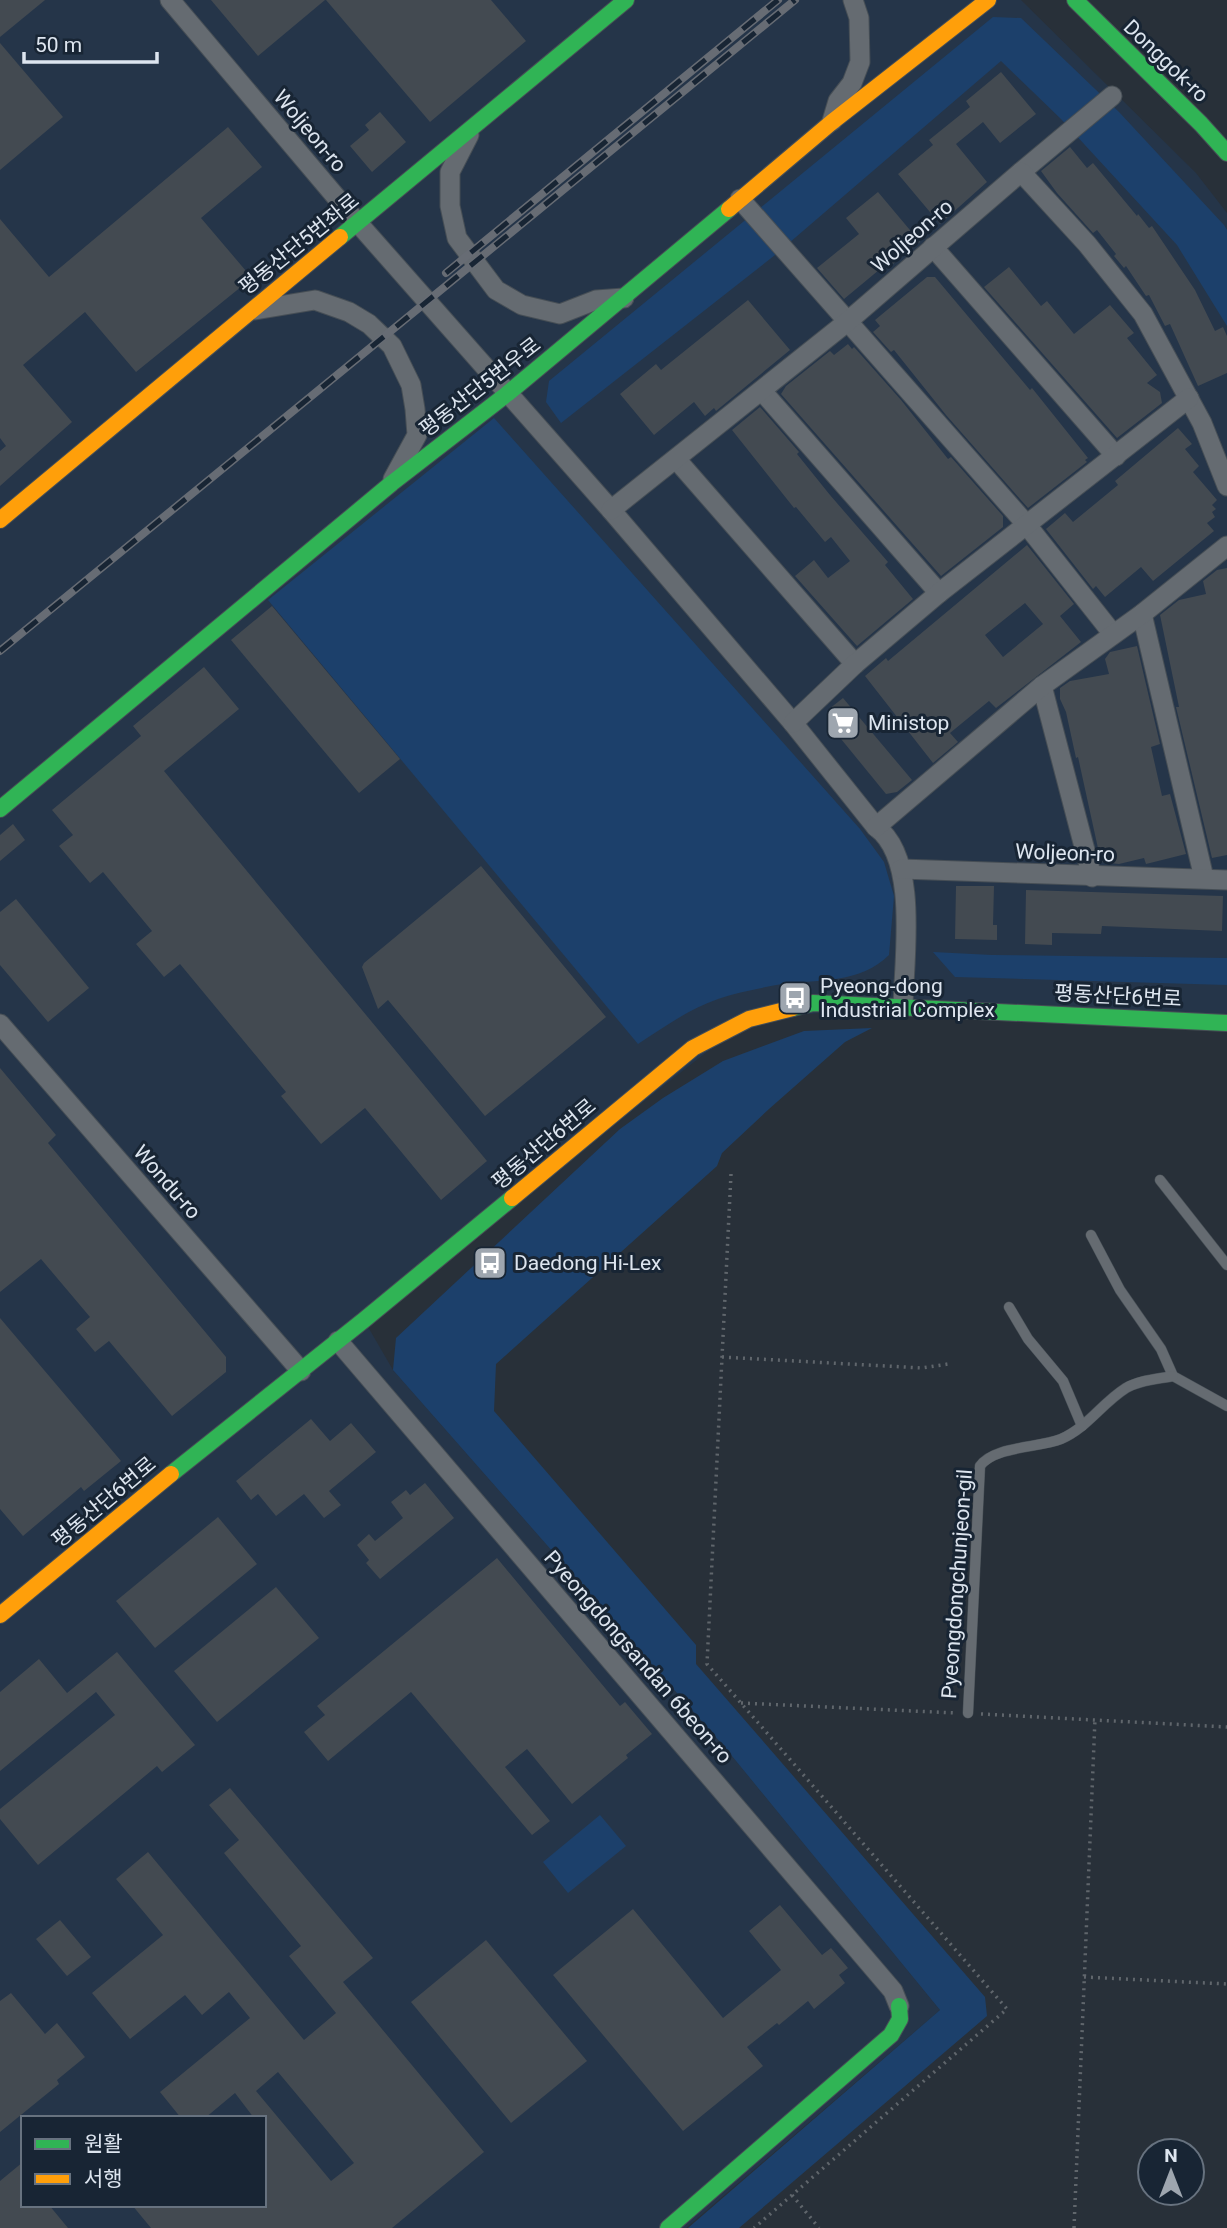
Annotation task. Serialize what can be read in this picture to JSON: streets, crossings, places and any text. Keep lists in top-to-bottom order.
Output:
{
  "streets": {
    "street": [
      "Donggok-ro",
      "Woljeon-ro",
      "평동산단5번좌로",
      "평동산단5번우로",
      "평동산단6번로",
      "Wondu-ro",
      "Pyeongdongsandan 6beon-ro"
    ],
    "lane": ["Pyeongdongchunjeon-gil"]
  },
  "crossings": [
    ["Woljeon-ro", "평동산단5번좌로"],
    ["Woljeon-ro", "평동산단5번우로"],
    ["Woljeon-ro", "평동산단6번로"],
    ["평동산단6번로", "Wondu-ro"],
    ["평동산단6번로", "Pyeongdongsandan 6beon-ro"]
  ],
  "places": {
    "supermarket": ["Ministop"],
    "bus stop": ["Pyeong-dong Industrial Complex", "Daedong Hi-Lex"]
  },
  "legend": ["원활", "서행"],
  "scale_bar": "50 m",
  "north": "top"
}
